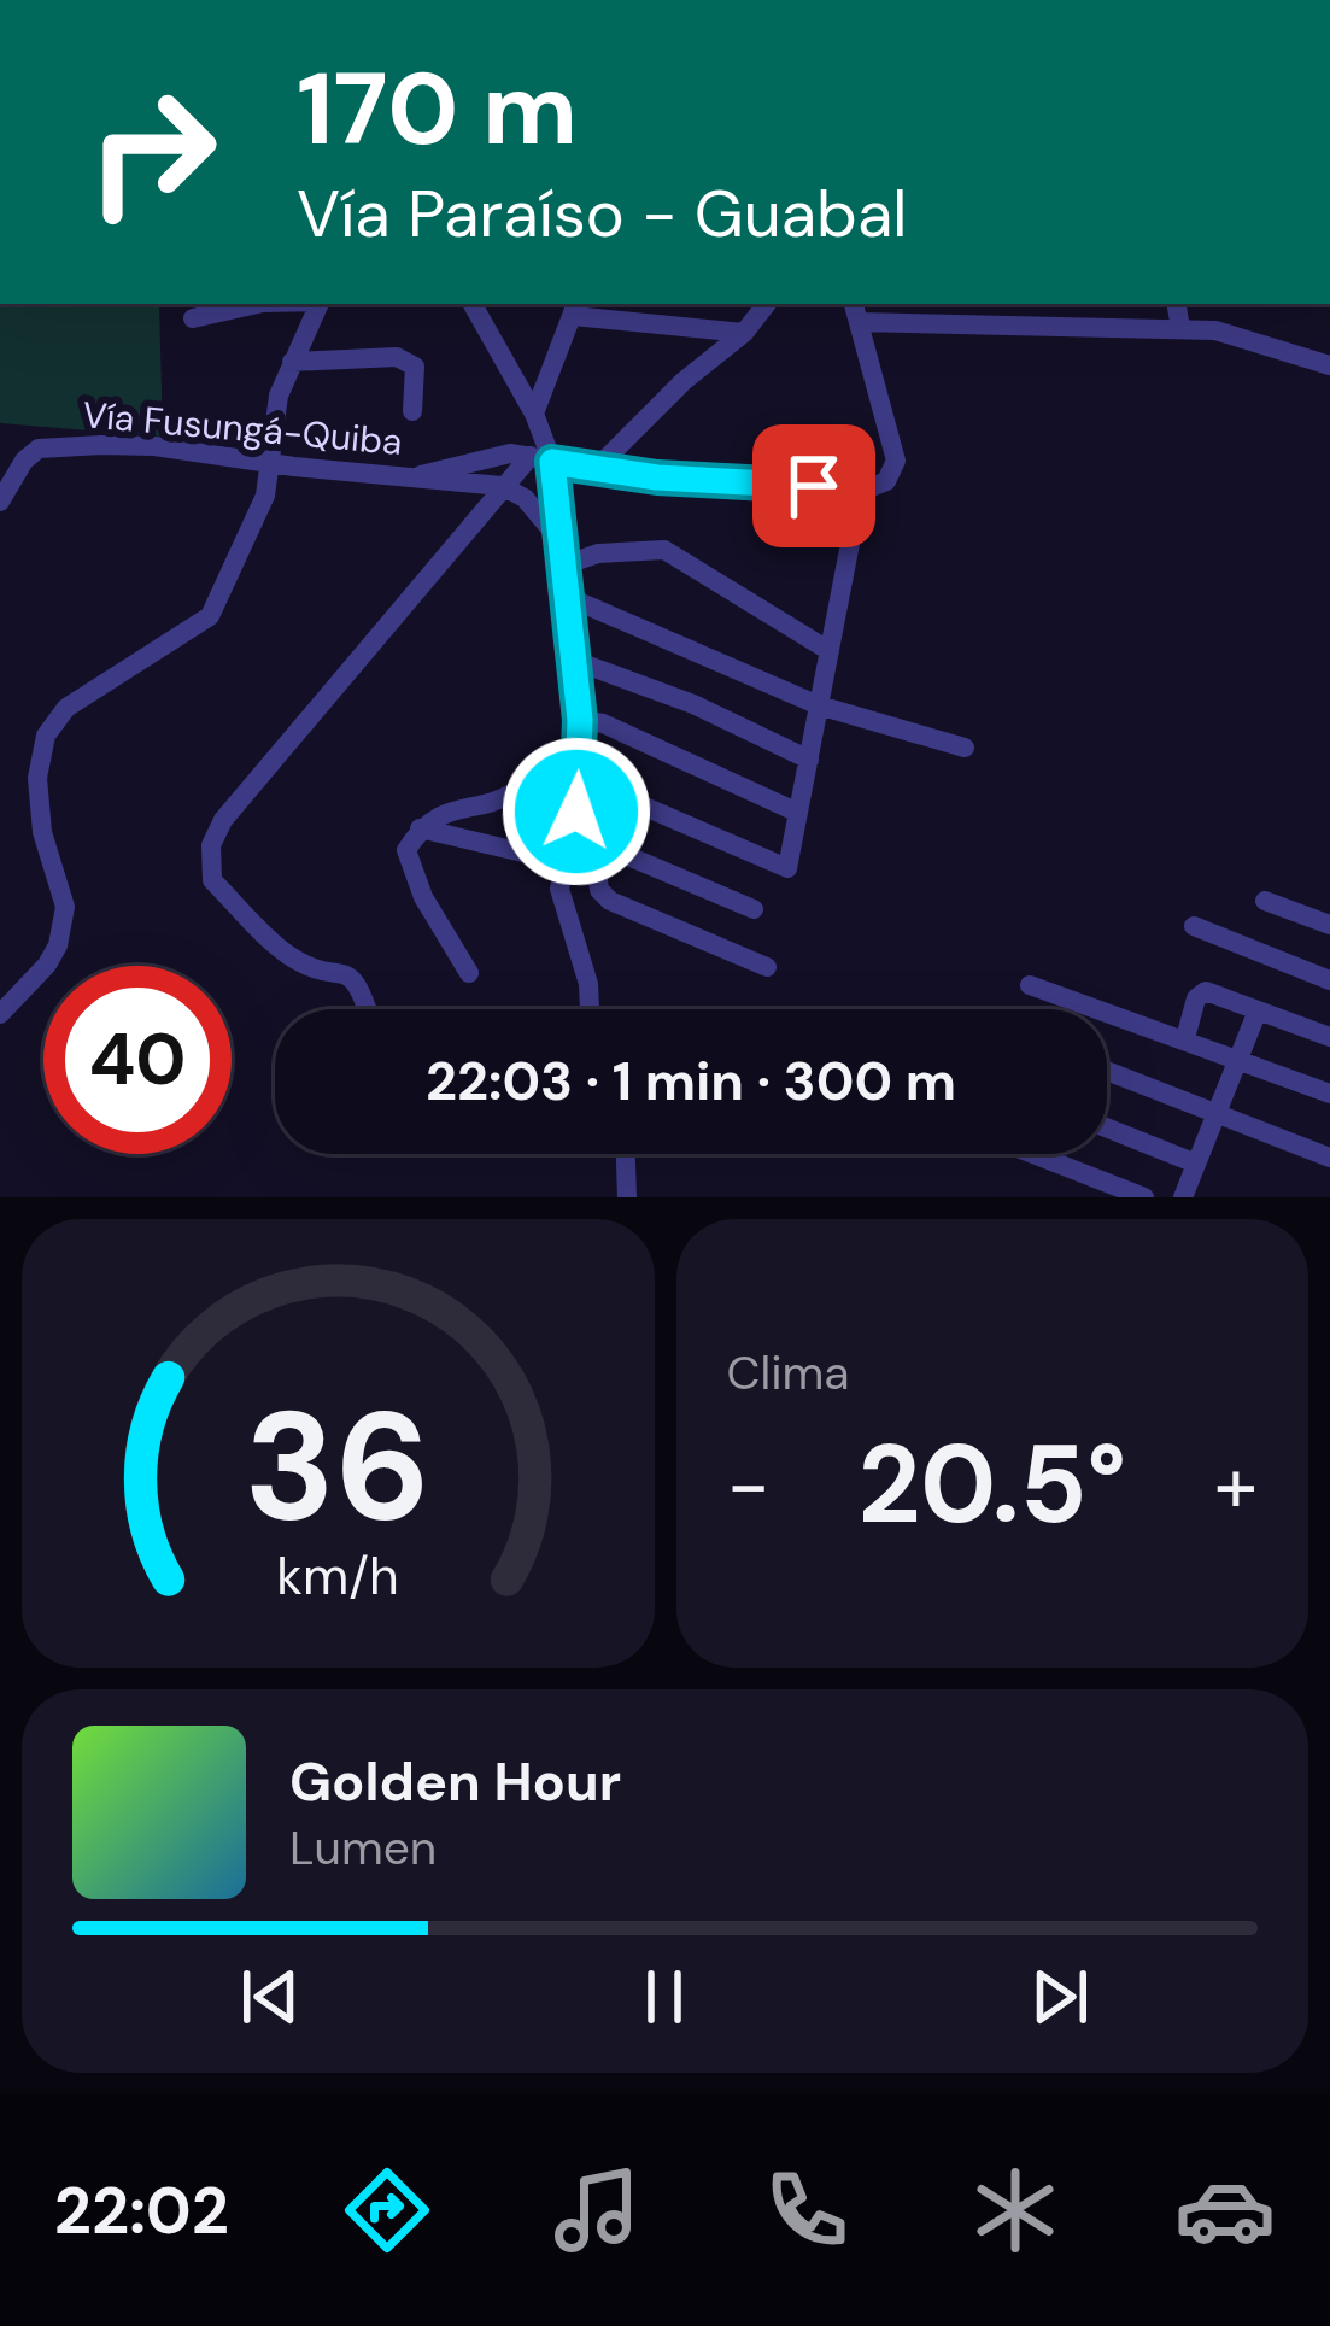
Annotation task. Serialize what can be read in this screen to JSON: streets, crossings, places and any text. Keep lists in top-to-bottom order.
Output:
{
  "streets": {
    "street": ["Vía Fusungá-Quiba"]
  },
  "page": {
    "turn": ["170 m", "Vía Paraíso - Guabal"],
    "limit": "40",
    "trip": "22:03 · 1 min · 300 m",
    "tile": "Clima",
    "heat": ["−", "20.5°", "+"],
    "song": ["Golden Hour", "Lumen"],
    "tabs": "22:02",
    "gauge": ["36", "km/h"]
  }
}
